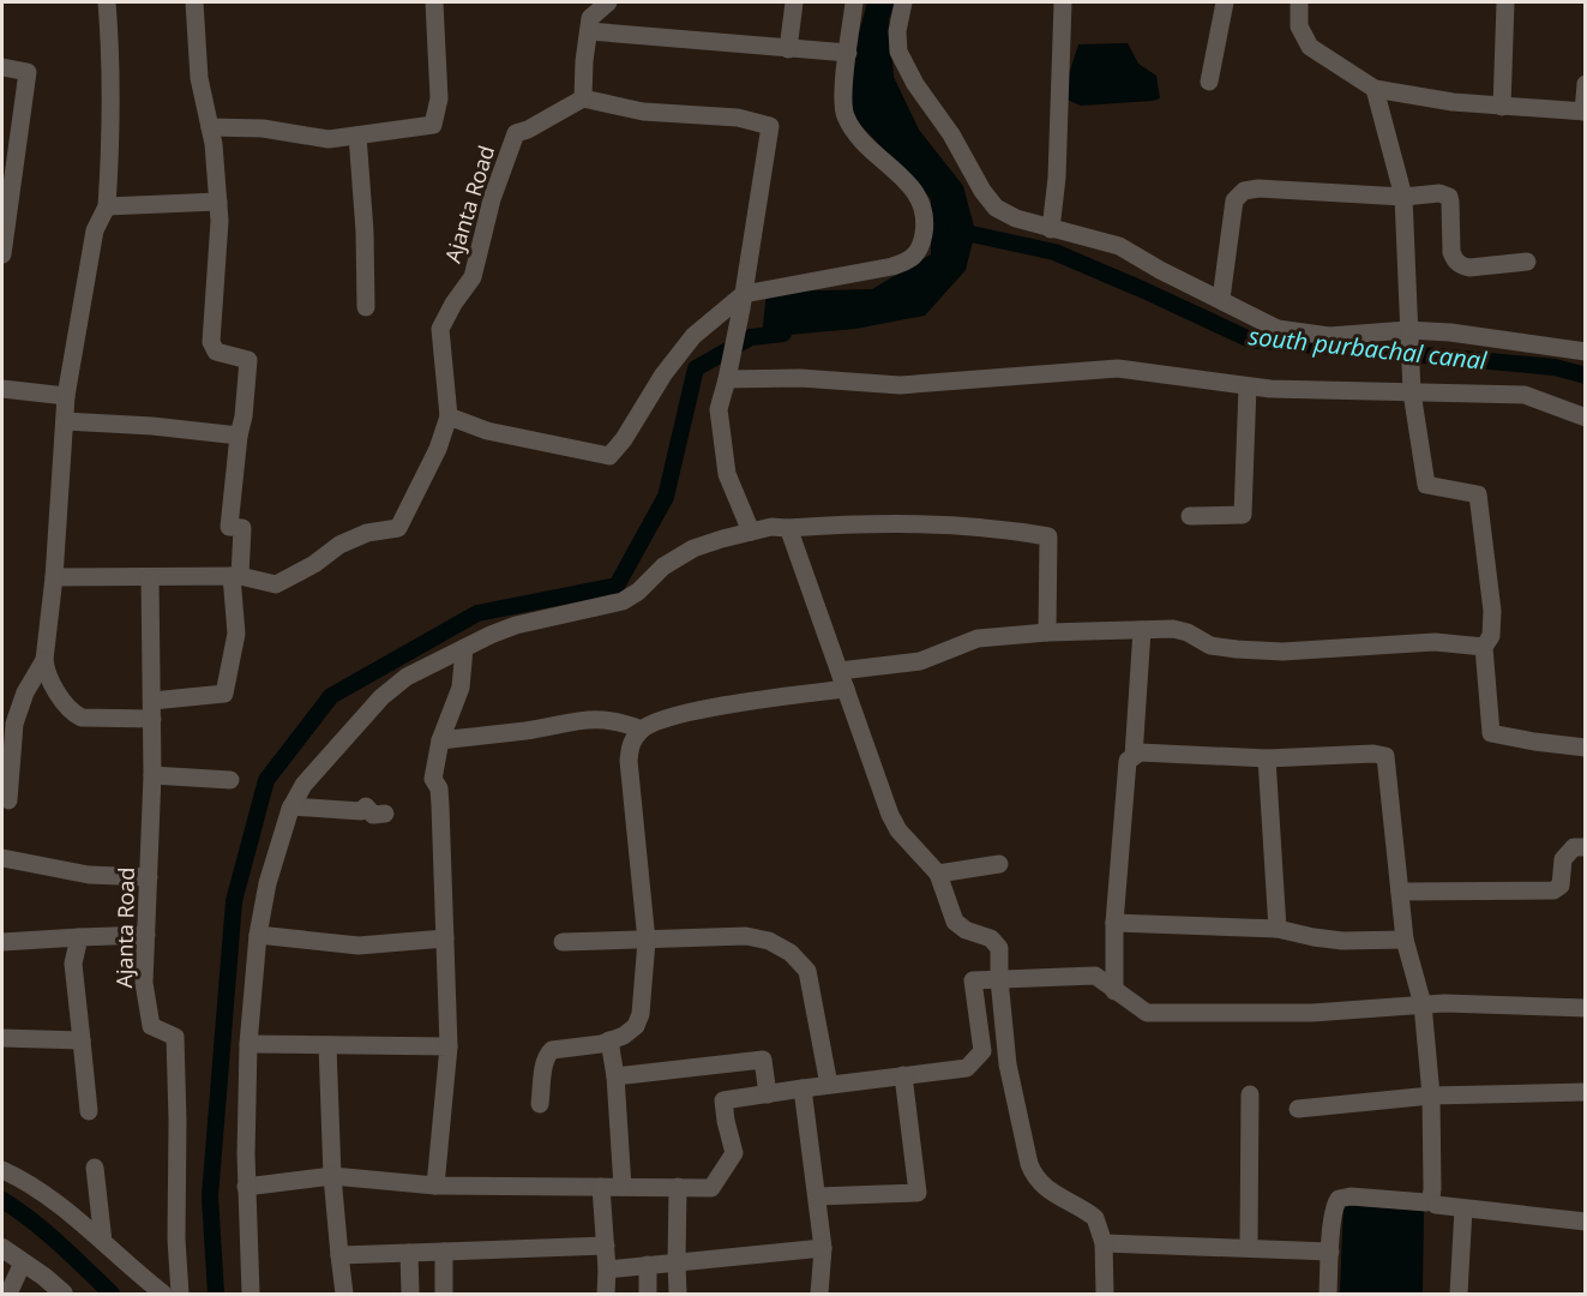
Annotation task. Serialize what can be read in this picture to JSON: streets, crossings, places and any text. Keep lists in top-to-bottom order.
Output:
{
  "streets": {
    "street": ["Ajanta Road"]
  },
  "water": ["south purbachal canal"]
}
